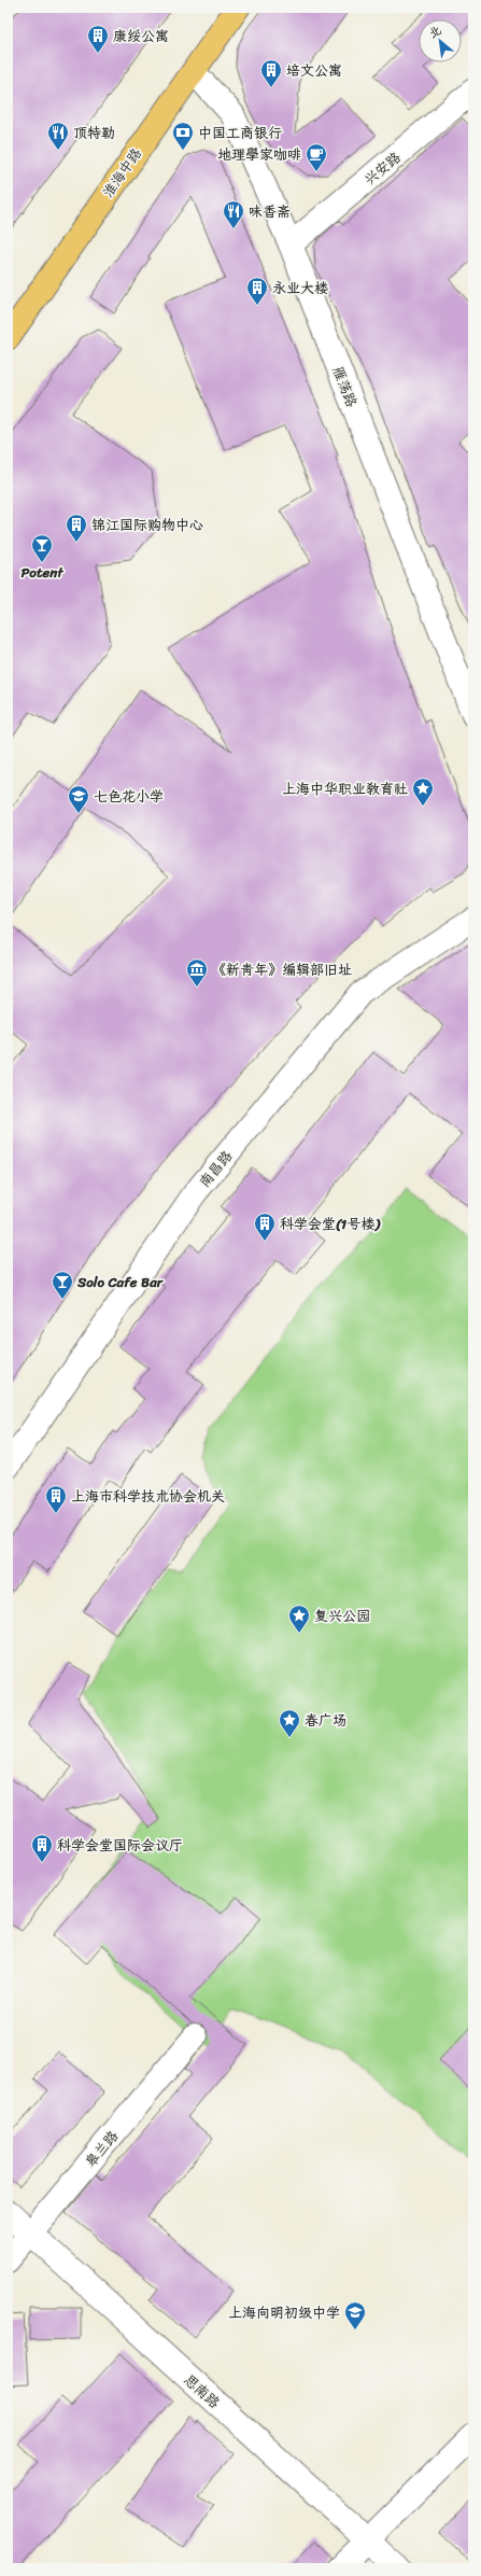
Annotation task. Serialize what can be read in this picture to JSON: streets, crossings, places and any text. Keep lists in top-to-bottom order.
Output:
{
  "streets": {
    "main road": ["淮海中路"],
    "street": [
      "兴安路",
      "雁荡路",
      "南昌路",
      "皋兰路",
      "思南路"
    ]
  },
  "crossings": [
    ["兴安路", "雁荡路"],
    ["淮海中路", "雁荡路"],
    ["皋兰路", "思南路"]
  ],
  "places": {
    "building": [
      "康绥公寓",
      "培文公寓",
      "永业大楼",
      "锦江国际购物中心",
      "科学会堂(1号楼)",
      "上海市科学技术协会机关",
      "科学会堂国际会议厅"
    ],
    "restaurant": ["顶特勒", "味香斋"],
    "bank": ["中国工商银行"],
    "cafe": ["地理學家咖啡"],
    "bar": ["Potent", "Solo Cafe Bar"],
    "place": ["上海中华职业教育社", "复兴公园", "春广场"],
    "school or university": ["七色花小学", "上海向明初级中学"],
    "museum": ["《新青年》编辑部旧址"]
  },
  "north": "top left"
}
